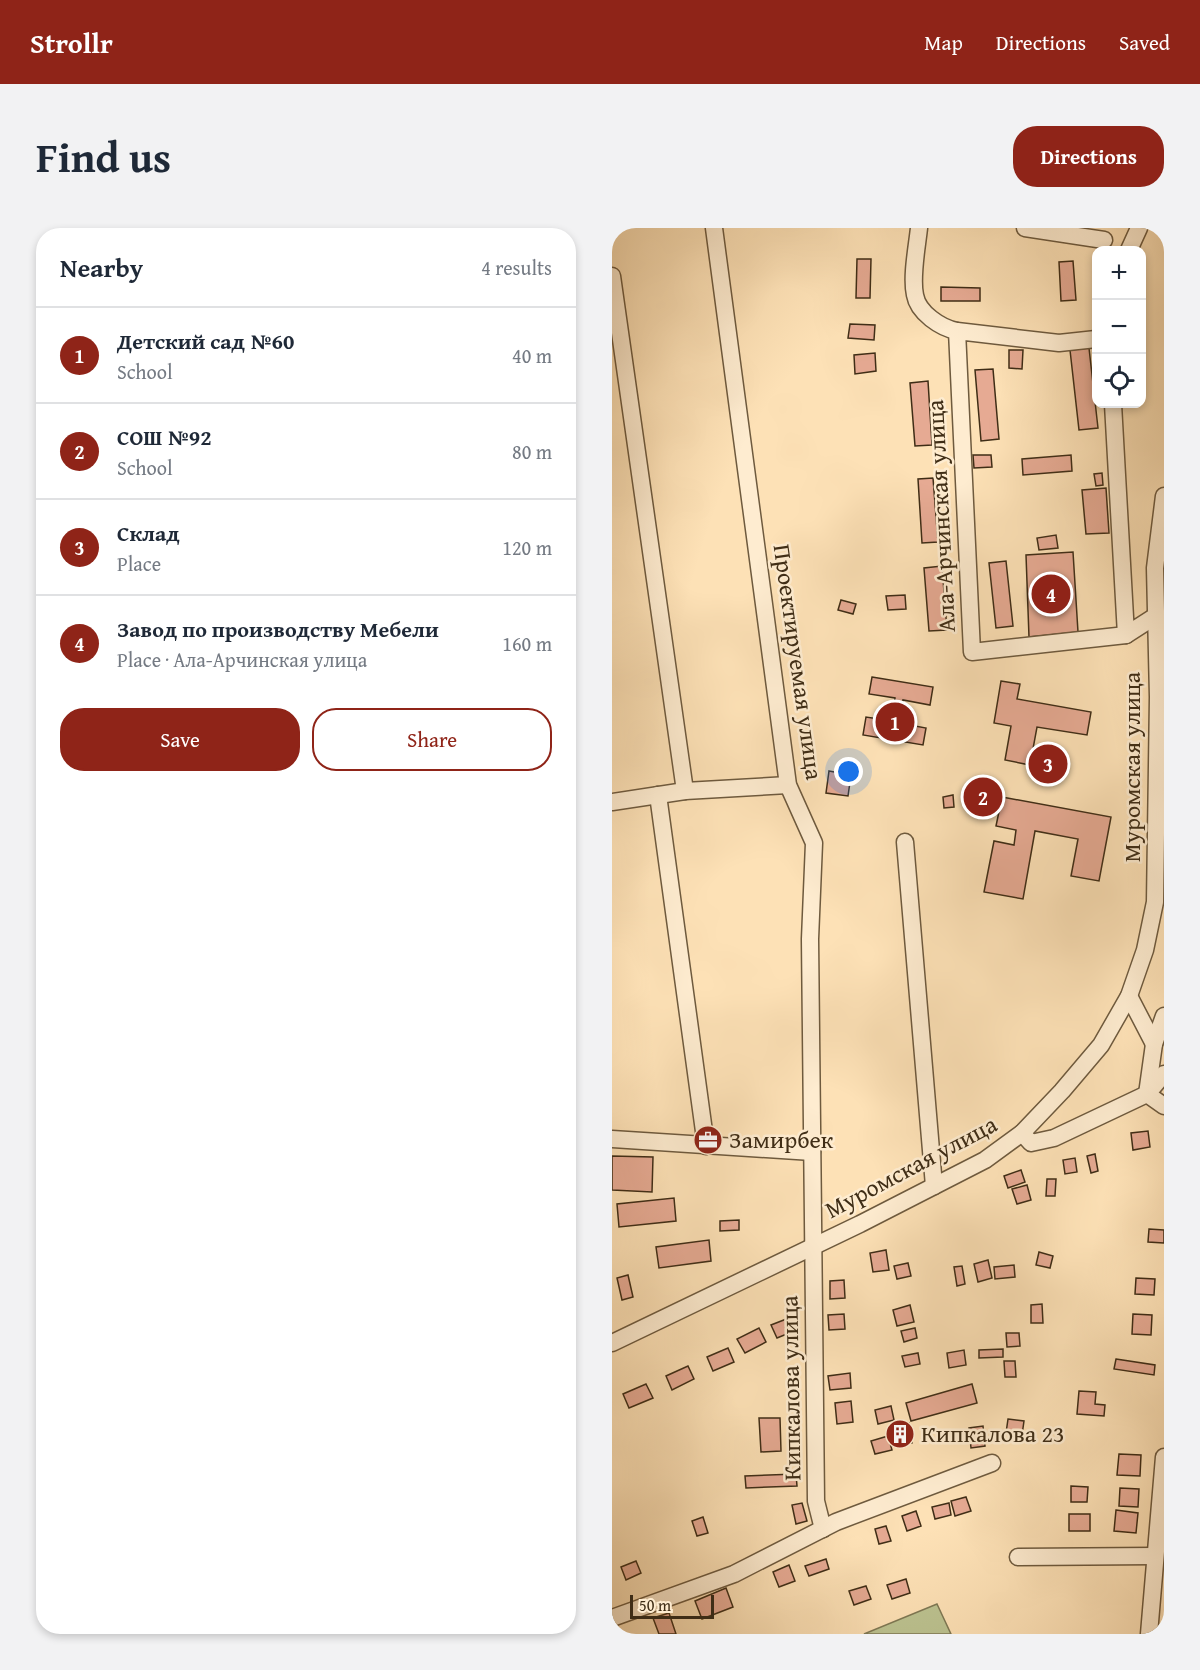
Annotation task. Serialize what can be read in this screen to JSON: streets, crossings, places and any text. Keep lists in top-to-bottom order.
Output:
{
  "streets": {
    "street": [
      "Ала-Арчинская улица",
      "Проектируемая улица",
      "Муромская улица",
      "Кипкалова улица"
    ]
  },
  "crossings": [
    ["Ала-Арчинская улица", "Муромская улица"],
    ["Проектируемая улица", "Муромская улица"],
    ["Проектируемая улица", "Кипкалова улица"],
    ["Муромская улица", "Кипкалова улица"]
  ],
  "places": {
    "office": ["Замирбек"],
    "building": ["Кипкалова 23"]
  },
  "scale_bar": "50 m",
  "page": {
    "header": "Strollr",
    "nav": ["Map", "Directions", "Saved"],
    "title": "Find us",
    "buttons": [
      "Directions",
      ["Save", "Share"]
    ],
    "heading": ["Nearby", "4 results"],
    "map_buttons": ["+", "−"],
    "list": [
      {
        "mark": "1",
        "name": "Детский сад №60",
        "note": "School",
        "value": "40 m"
      },
      {
        "mark": "2",
        "name": "СОШ №92",
        "note": "School",
        "value": "80 m"
      },
      {
        "mark": "3",
        "name": "Склад",
        "note": "Place",
        "value": "120 m"
      },
      {
        "mark": "4",
        "name": "Завод по производству Мебели",
        "note": "Place · Ала-Арчинская улица",
        "value": "160 m"
      }
    ],
    "pins": [
      "4",
      "1",
      "3",
      "2"
    ],
    "scale": "50 m"
  }
}
